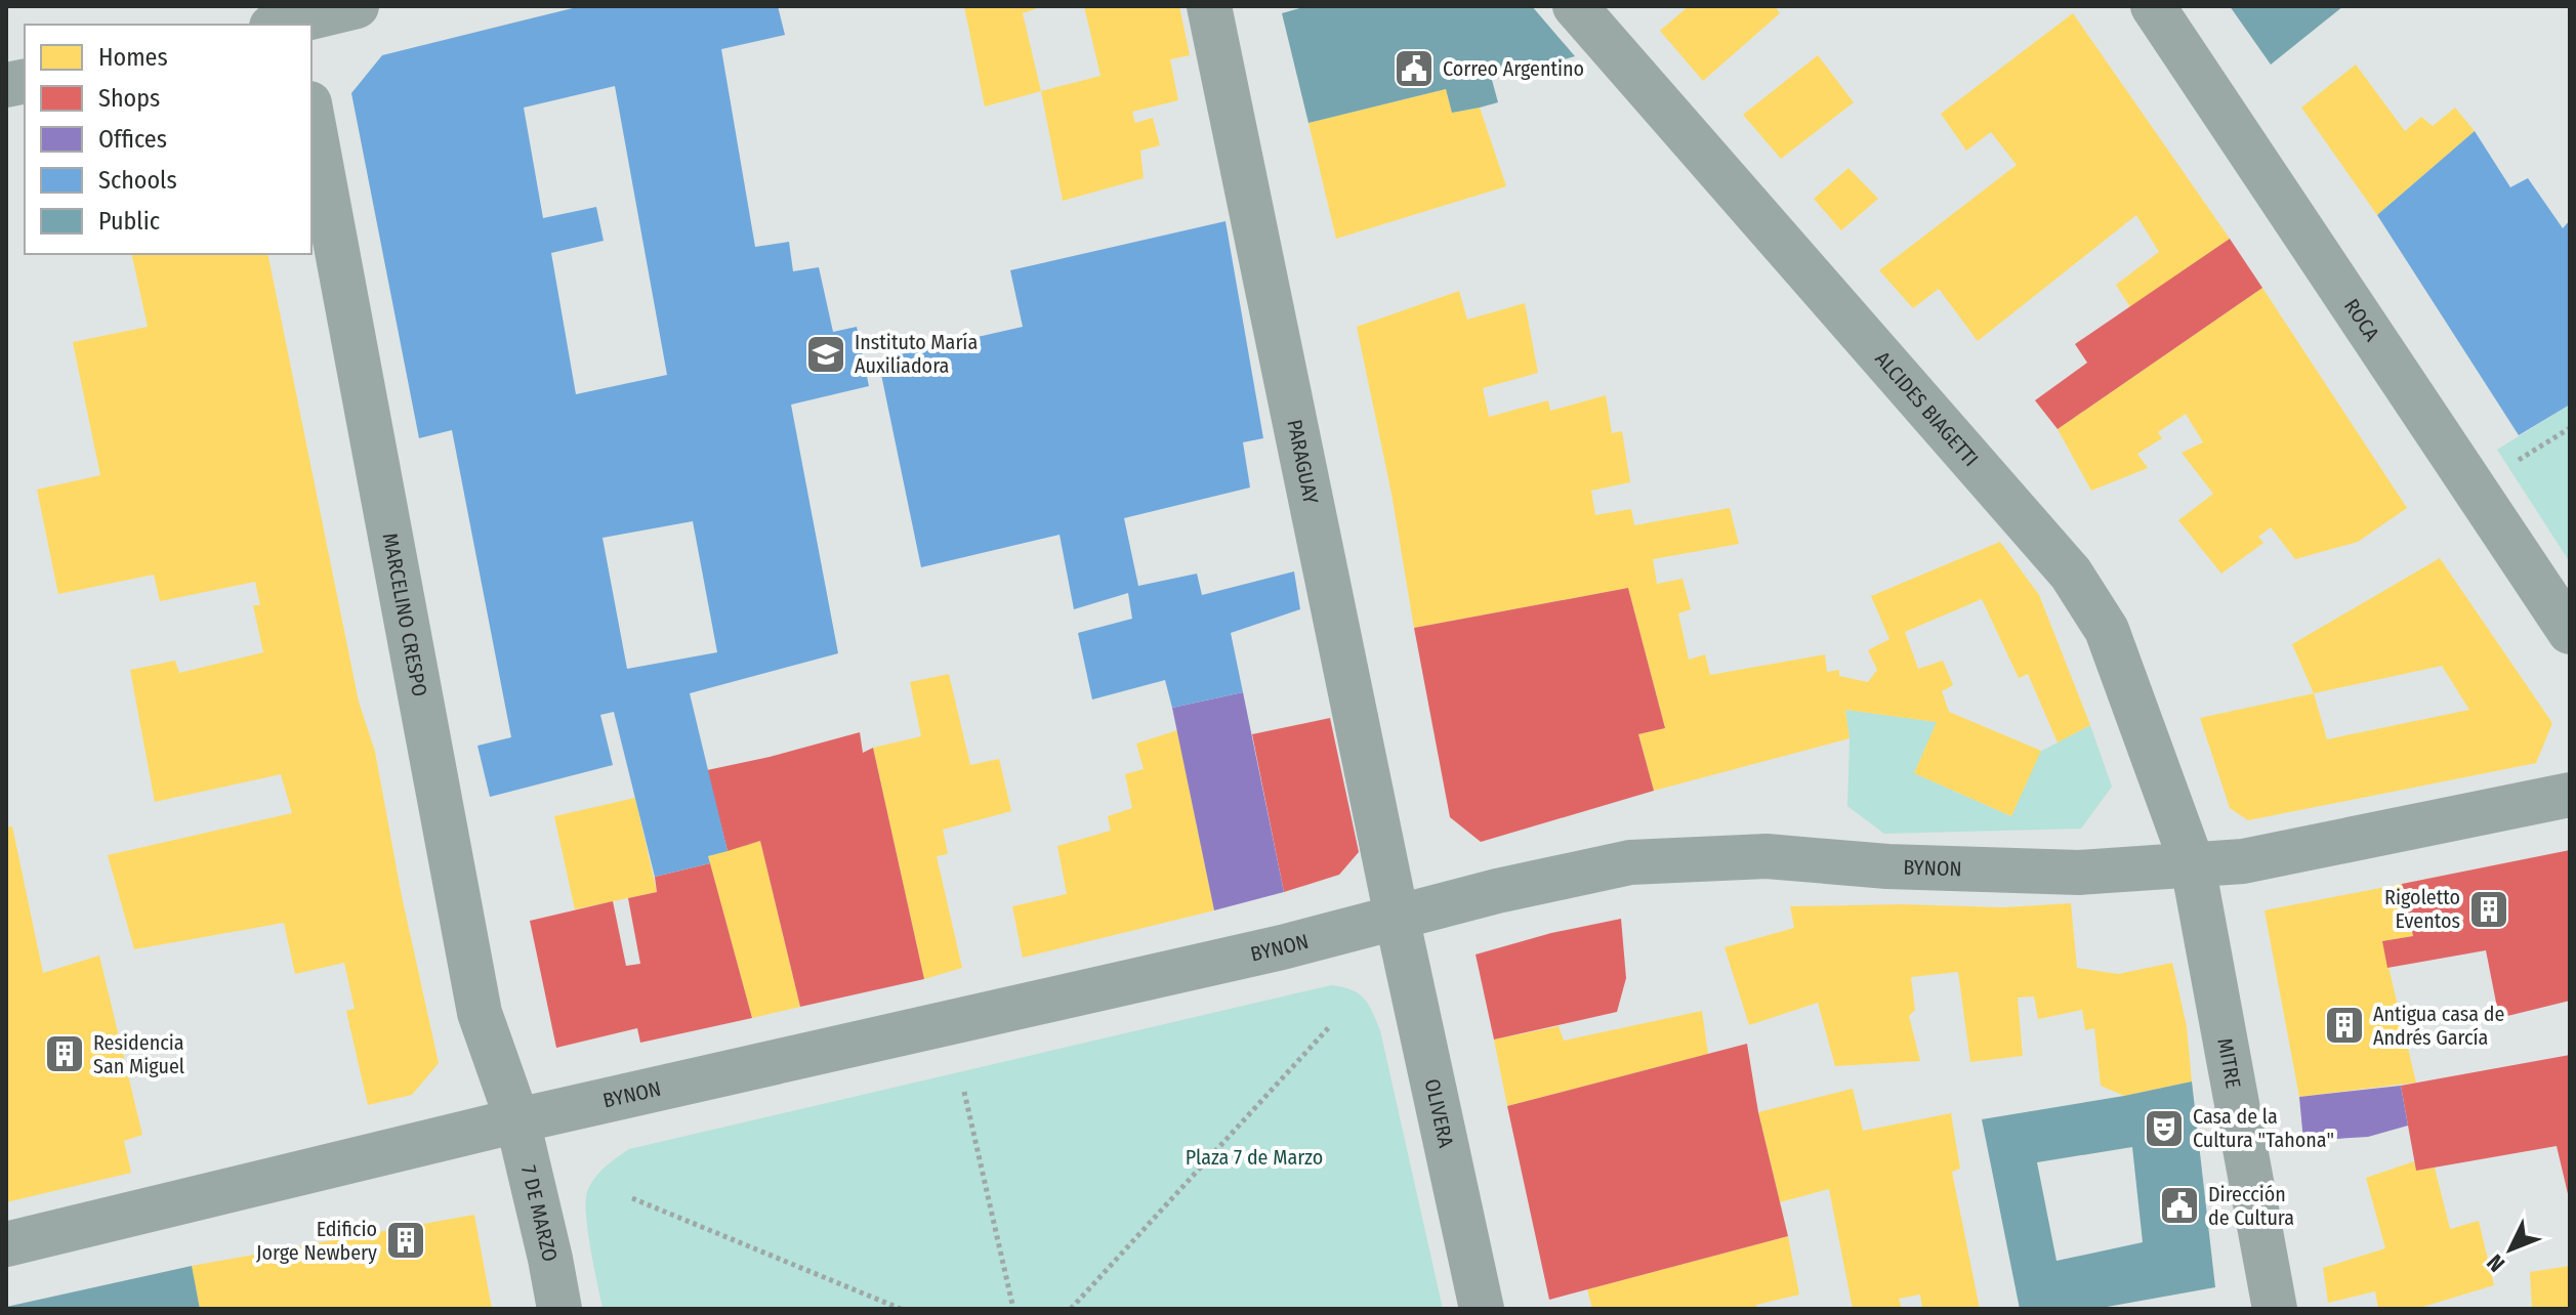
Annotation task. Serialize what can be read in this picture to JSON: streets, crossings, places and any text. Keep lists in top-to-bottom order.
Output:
{
  "streets": {
    "street": [
      "ROCA",
      "ALCIDES BIAGETTI",
      "PARAGUAY",
      "MARCELINO CRESPO",
      "BYNON",
      "MITRE",
      "OLIVERA",
      "7 DE MARZO"
    ]
  },
  "crossings": [
    ["ALCIDES BIAGETTI", "BYNON"],
    ["ALCIDES BIAGETTI", "MITRE"],
    ["PARAGUAY", "BYNON"],
    ["PARAGUAY", "OLIVERA"],
    ["MARCELINO CRESPO", "BYNON"],
    ["MARCELINO CRESPO", "7 DE MARZO"],
    ["BYNON", "MITRE"],
    ["BYNON", "OLIVERA"],
    ["BYNON", "7 DE MARZO"]
  ],
  "parks": ["Plaza 7 de Marzo"],
  "places": {
    "public building": ["Correo Argentino", "Dirección de Cultura"],
    "school or university": ["Instituto María Auxiliadora"],
    "building": [
      "Rigoletto Eventos",
      "Antigua casa de Andrés García",
      "Residencia San Miguel",
      "Edificio Jorge Newbery"
    ],
    "theatre": ["Casa de la Cultura \"Tahona\""]
  },
  "legend": [
    "Homes",
    "Shops",
    "Offices",
    "Schools",
    "Public"
  ],
  "north": "bottom left"
}
